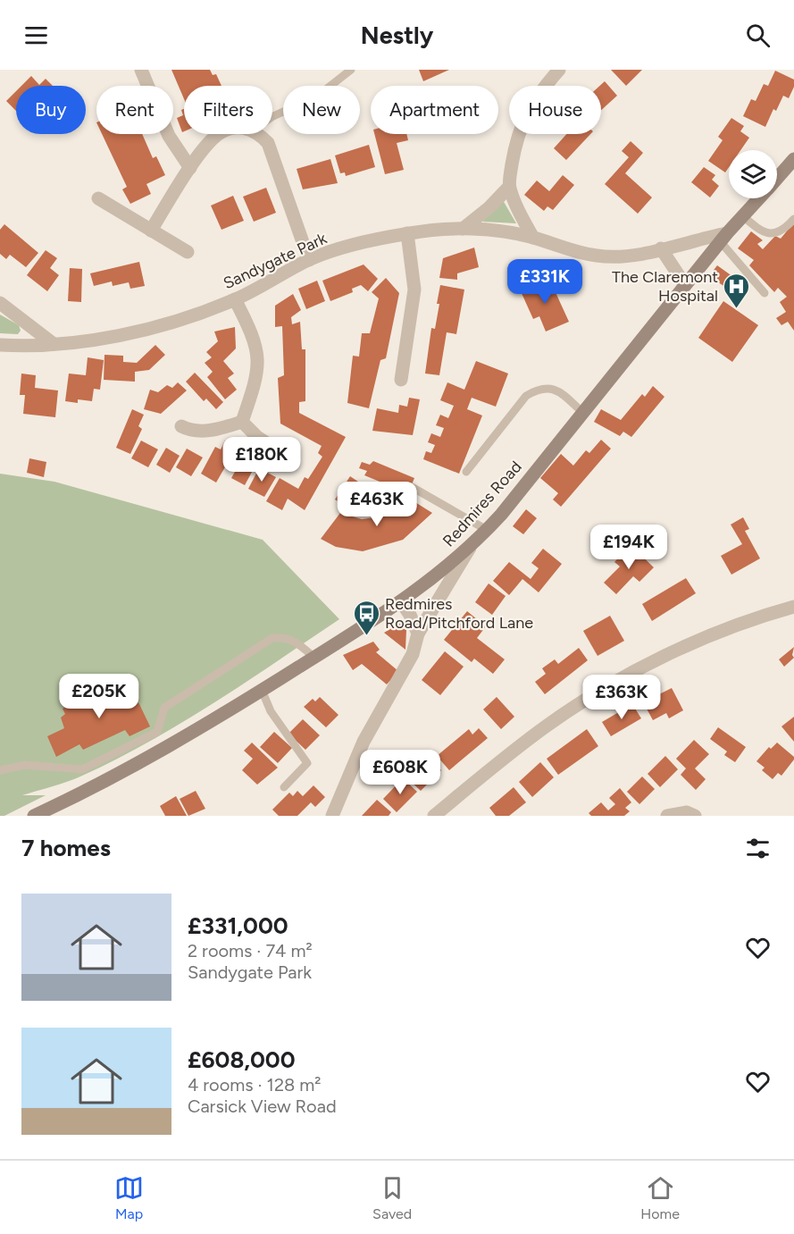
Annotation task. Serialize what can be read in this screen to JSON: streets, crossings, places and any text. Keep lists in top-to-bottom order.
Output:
{
  "streets": {
    "street": ["Sandygate Park", "Redmires Road"]
  },
  "crossings": [
    ["Sandygate Park", "Redmires Road"]
  ],
  "places": {
    "hospital": ["The Claremont Hospital"],
    "bus stop": ["Redmires Road/Pitchford Lane"]
  },
  "page": {
    "header": "Nestly",
    "chip": [
      "Buy",
      "Rent",
      "Filters",
      "New",
      "Apartment",
      "House"
    ],
    "price": [
      "£331K",
      "£180K",
      "£463K",
      "£194K",
      "£205K",
      "£363K",
      "£608K"
    ],
    "heading": "7 homes",
    "list": [
      {
        "name": "£331,000",
        "note": "2 rooms · 74 m² · Sandygate Park"
      },
      {
        "name": "£608,000",
        "note": "4 rooms · 128 m² · Carsick View Road"
      }
    ],
    "tabs": ["Map", "Saved", "Home"]
  }
}
